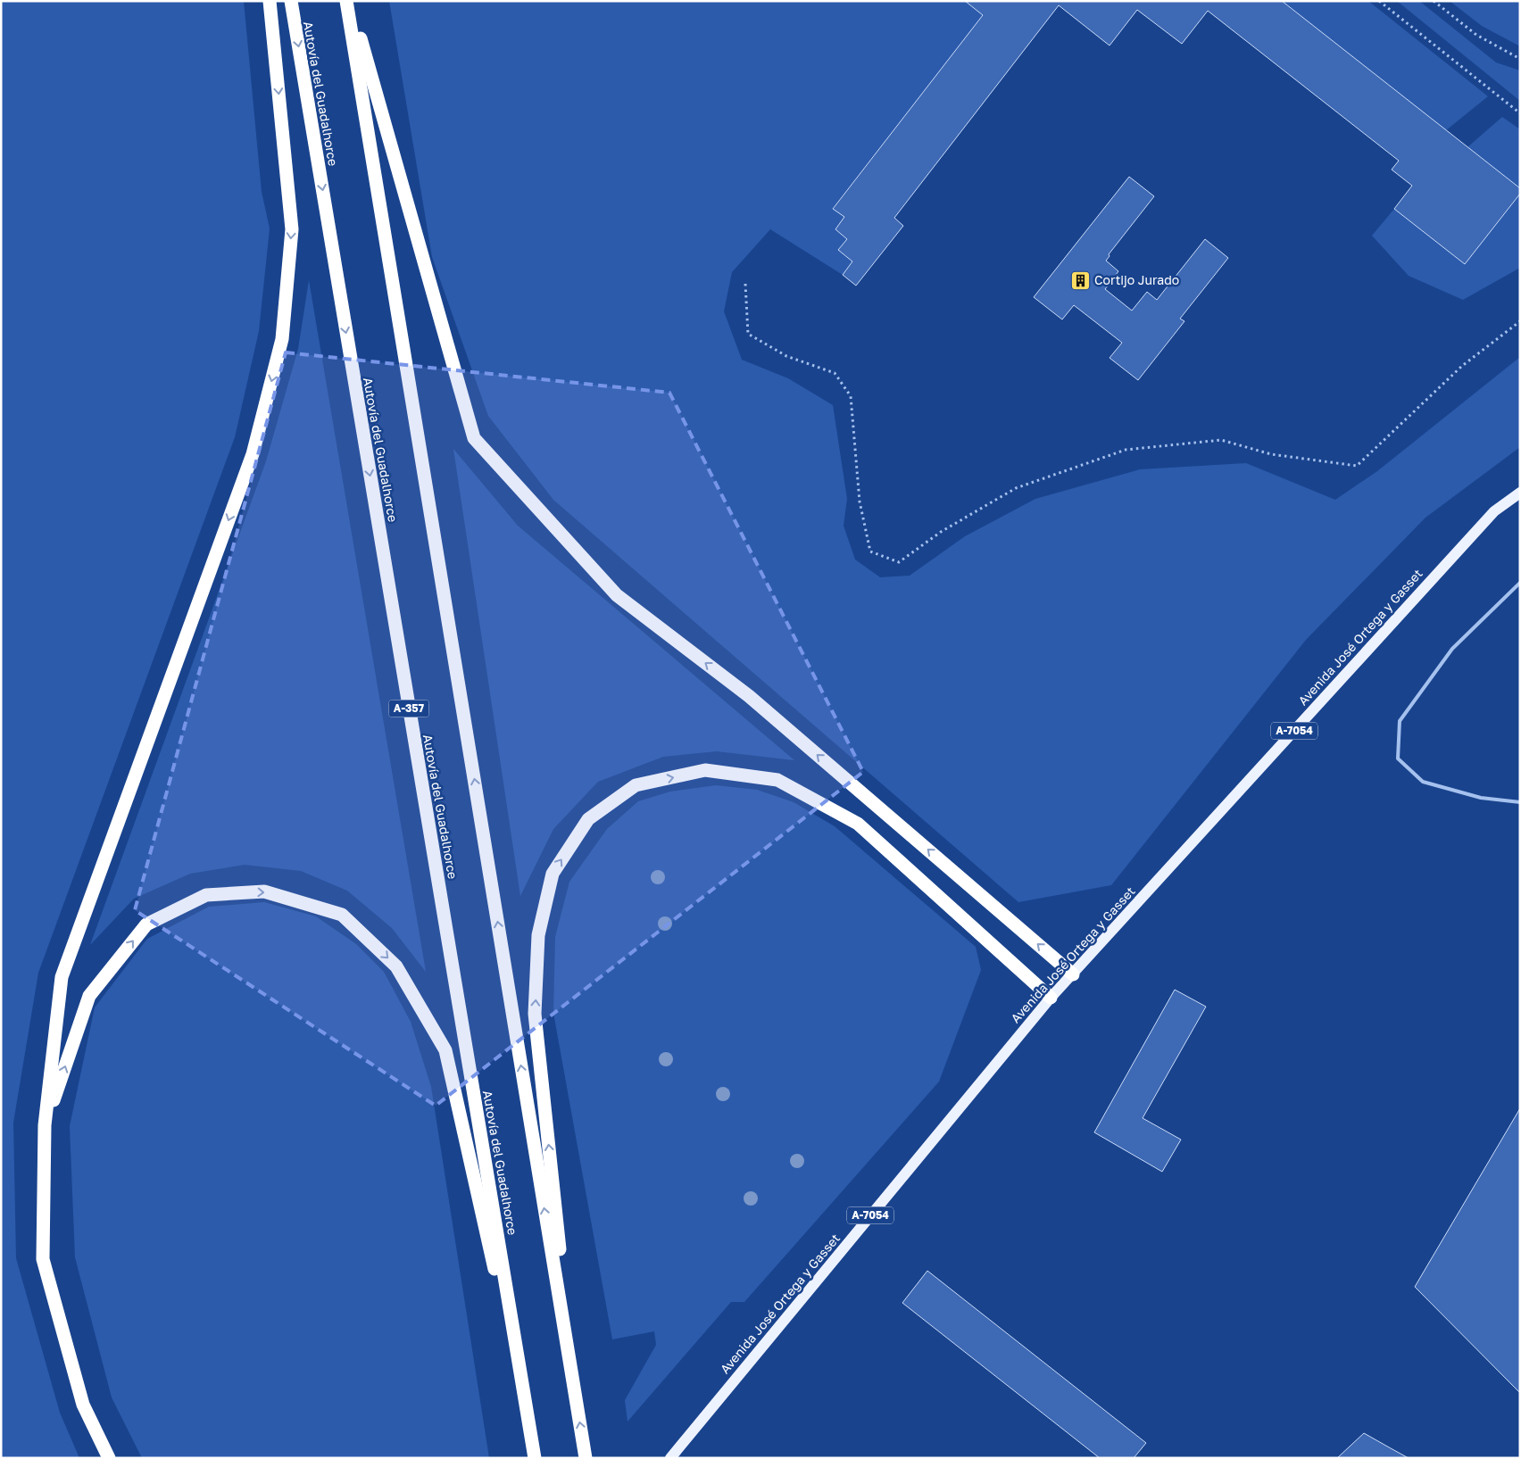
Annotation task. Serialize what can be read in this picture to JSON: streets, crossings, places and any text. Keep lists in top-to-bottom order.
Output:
{
  "streets": {
    "highway": ["Autovía del Guadalhorce", "A-357"],
    "main road": ["Avenida José Ortega y Gasset", "A-7054"]
  },
  "places": {
    "building": ["Cortijo Jurado"]
  }
}
